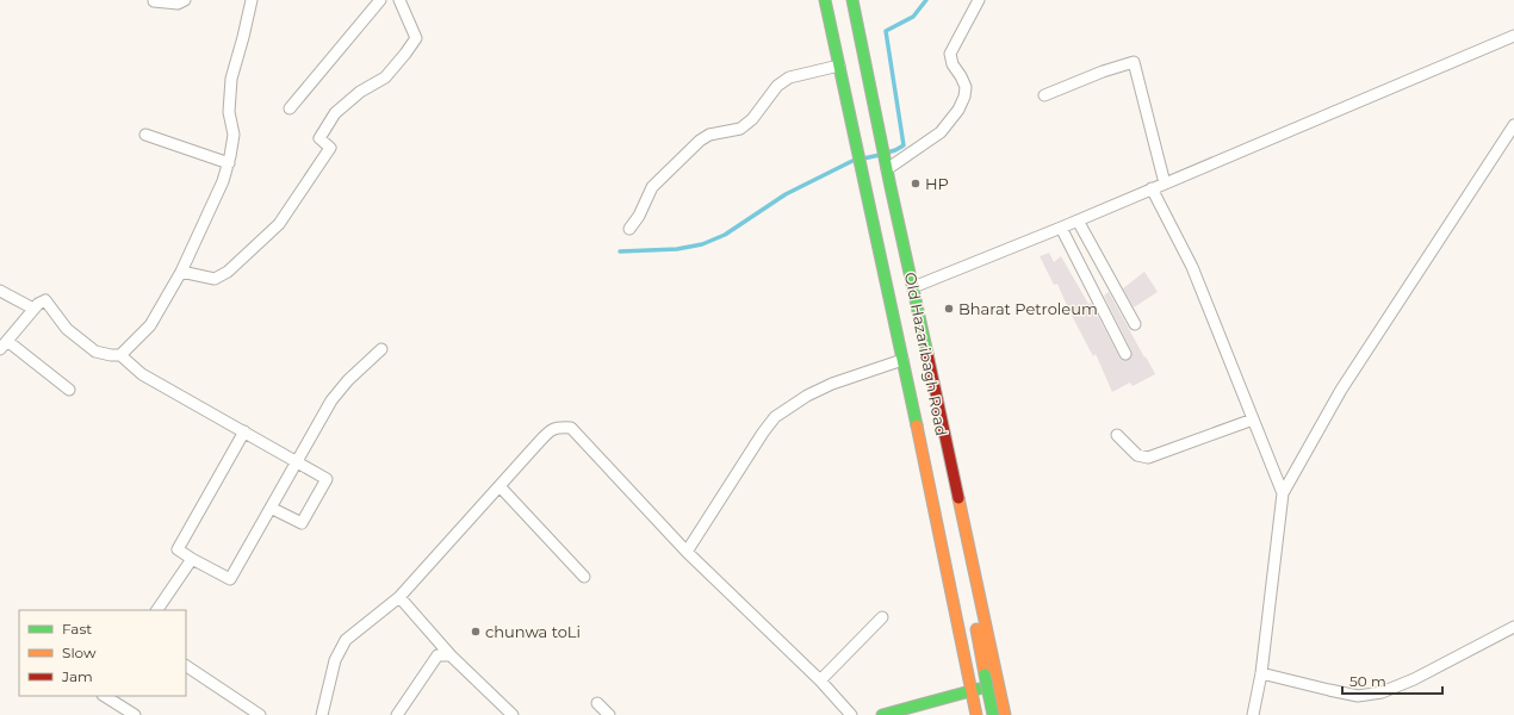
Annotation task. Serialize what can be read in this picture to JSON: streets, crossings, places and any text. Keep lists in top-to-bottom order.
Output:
{
  "streets": {
    "street": ["Old Hazaribagh Road"]
  },
  "places": ["HP", "Bharat Petroleum", "chunwa toLi"],
  "legend": ["Fast", "Slow", "Jam"],
  "scale_bar": "50 m"
}
